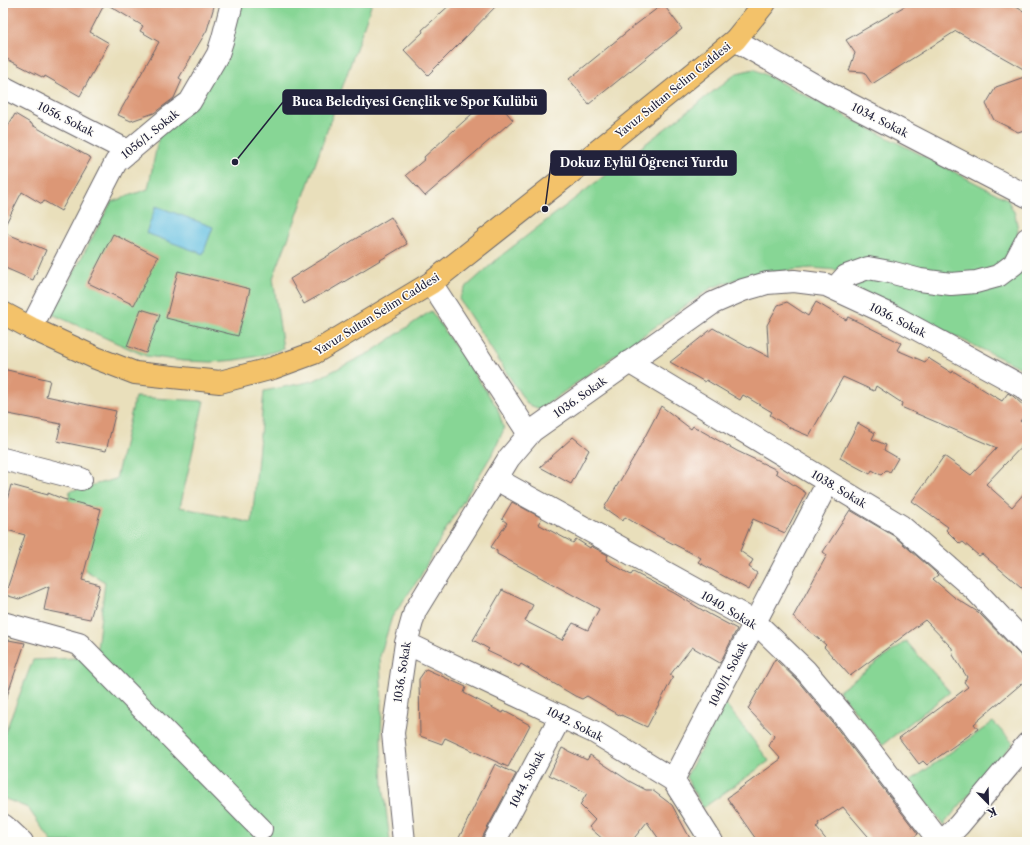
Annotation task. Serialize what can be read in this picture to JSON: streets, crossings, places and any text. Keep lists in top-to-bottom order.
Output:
{
  "streets": {
    "main road": ["Yavuz Sultan Selim Caddesi"],
    "street": [
      "1056. Sokak",
      "1034. Sokak",
      "1056/1. Sokak",
      "1036. Sokak",
      "1038. Sokak",
      "1040. Sokak",
      "1040/1. Sokak",
      "1042. Sokak",
      "1044. Sokak"
    ]
  },
  "crossings": [
    ["Yavuz Sultan Selim Caddesi", "1034. Sokak"],
    ["Yavuz Sultan Selim Caddesi", "1056/1. Sokak"],
    ["1056. Sokak", "1056/1. Sokak"],
    ["1036. Sokak", "1038. Sokak"],
    ["1036. Sokak", "1040. Sokak"],
    ["1036. Sokak", "1042. Sokak"],
    ["1038. Sokak", "1040/1. Sokak"],
    ["1040. Sokak", "1040/1. Sokak"],
    ["1040/1. Sokak", "1042. Sokak"],
    ["1042. Sokak", "1044. Sokak"]
  ],
  "places": ["Buca Belediyesi Gençlik ve Spor Kulübü", "Dokuz Eylül Öğrenci Yurdu"],
  "north": "bottom right"
}
